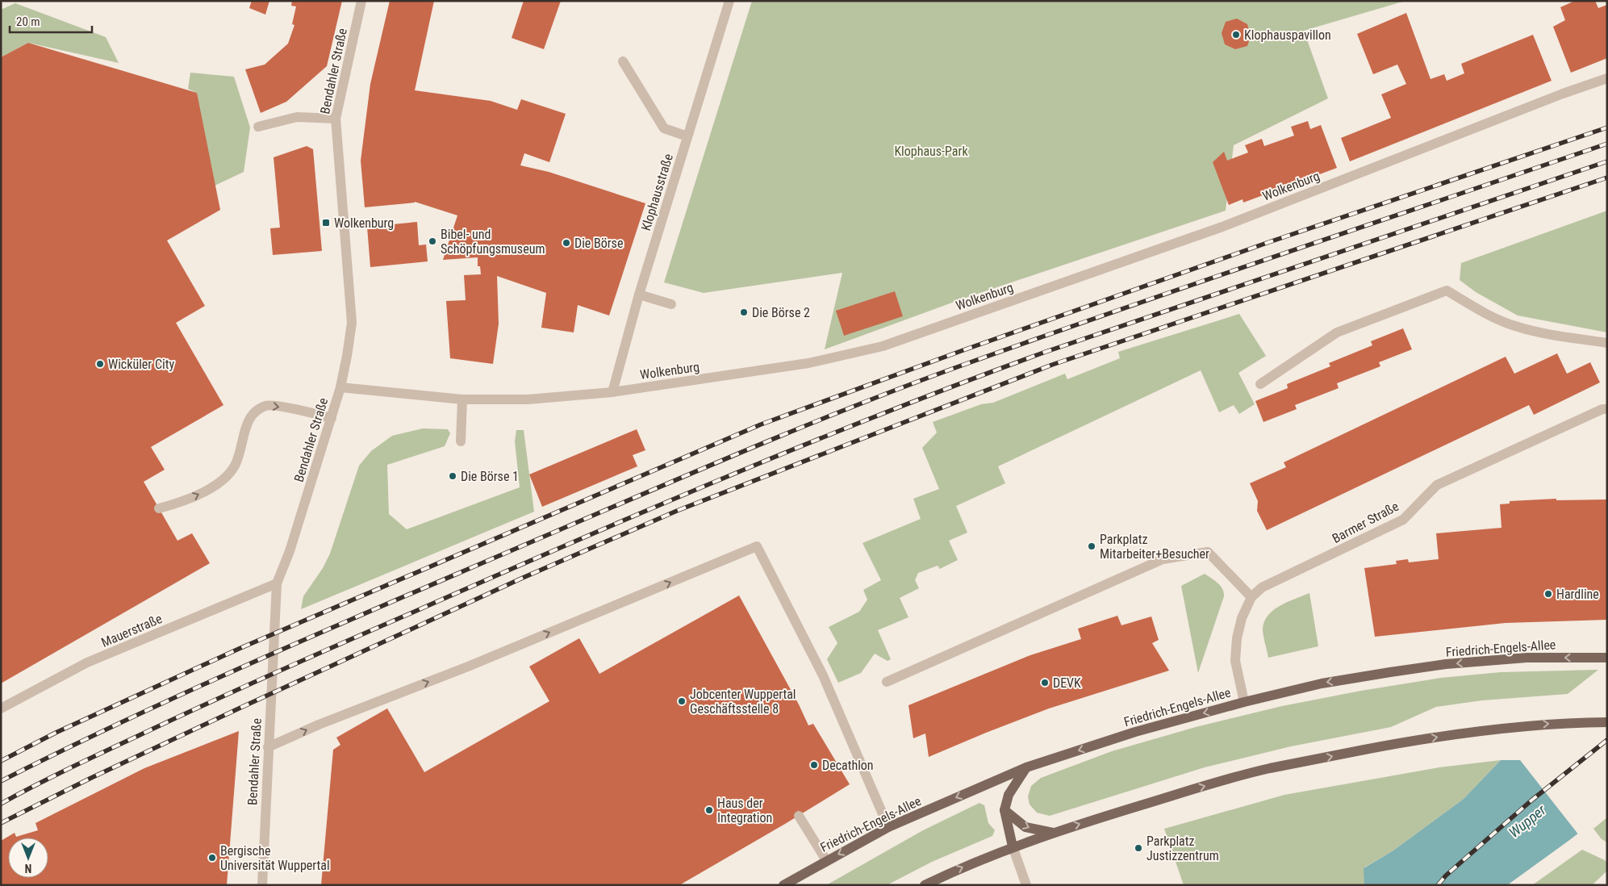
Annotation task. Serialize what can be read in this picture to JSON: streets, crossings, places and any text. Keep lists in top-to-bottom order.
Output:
{
  "streets": {
    "main road": ["Friedrich-Engels-Allee"],
    "street": [
      "Bendahler Straße",
      "Wolkenburg",
      "Klophausstraße",
      "Barmer Straße",
      "Mauerstraße"
    ]
  },
  "crossings": [
    ["Bendahler Straße", "Wolkenburg"],
    ["Bendahler Straße", "Mauerstraße"],
    ["Wolkenburg", "Klophausstraße"],
    ["Barmer Straße", "Friedrich-Engels-Allee"]
  ],
  "water": ["Wupper"],
  "parks": ["Klophaus-Park"],
  "places": {
    "other": [
      "Klophauspavillon",
      "Bibel- und Schöpfungsmuseum",
      "Die Börse",
      "Die Börse 2",
      "Wicküler City",
      "Die Börse 1",
      "Parkplatz Mitarbeiter+Besucher",
      "Hardline",
      "DEVK",
      "Jobcenter Wuppertal Geschäftsstelle 8",
      "Decathlon",
      "Haus der Integration",
      "Parkplatz Justizzentrum",
      "Bergische Universität Wuppertal"
    ],
    "transit": ["Wolkenburg"]
  },
  "scale_bar": "20 m",
  "north": "bottom"
}
